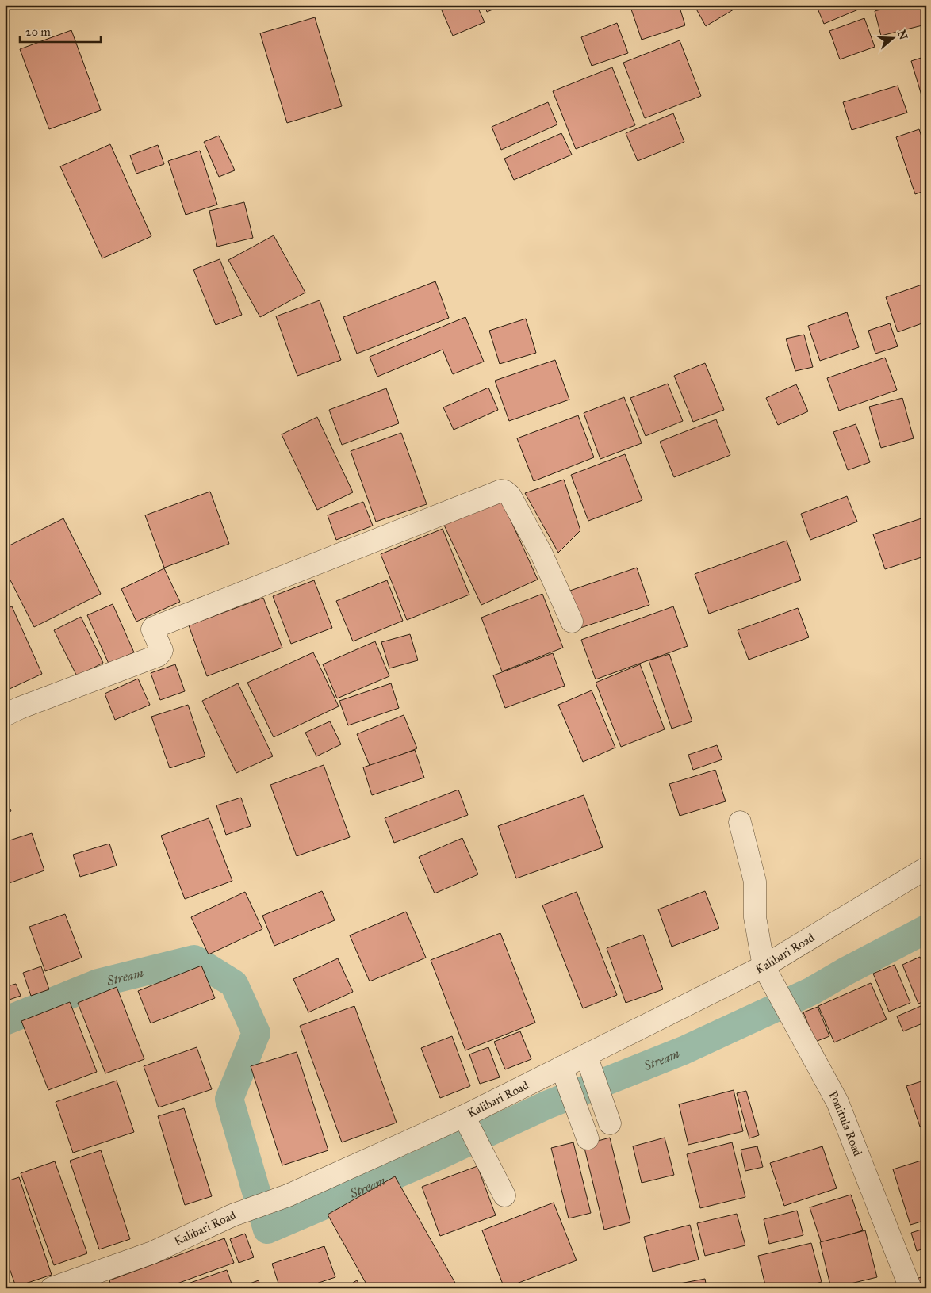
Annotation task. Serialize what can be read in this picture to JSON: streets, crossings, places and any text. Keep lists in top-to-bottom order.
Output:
{
  "streets": {
    "street": ["Kalibari Road", "Ponitula Road"]
  },
  "crossings": [
    ["Kalibari Road", "Ponitula Road"]
  ],
  "water": ["Stream"],
  "scale_bar": "20 m",
  "north": "right"
}
